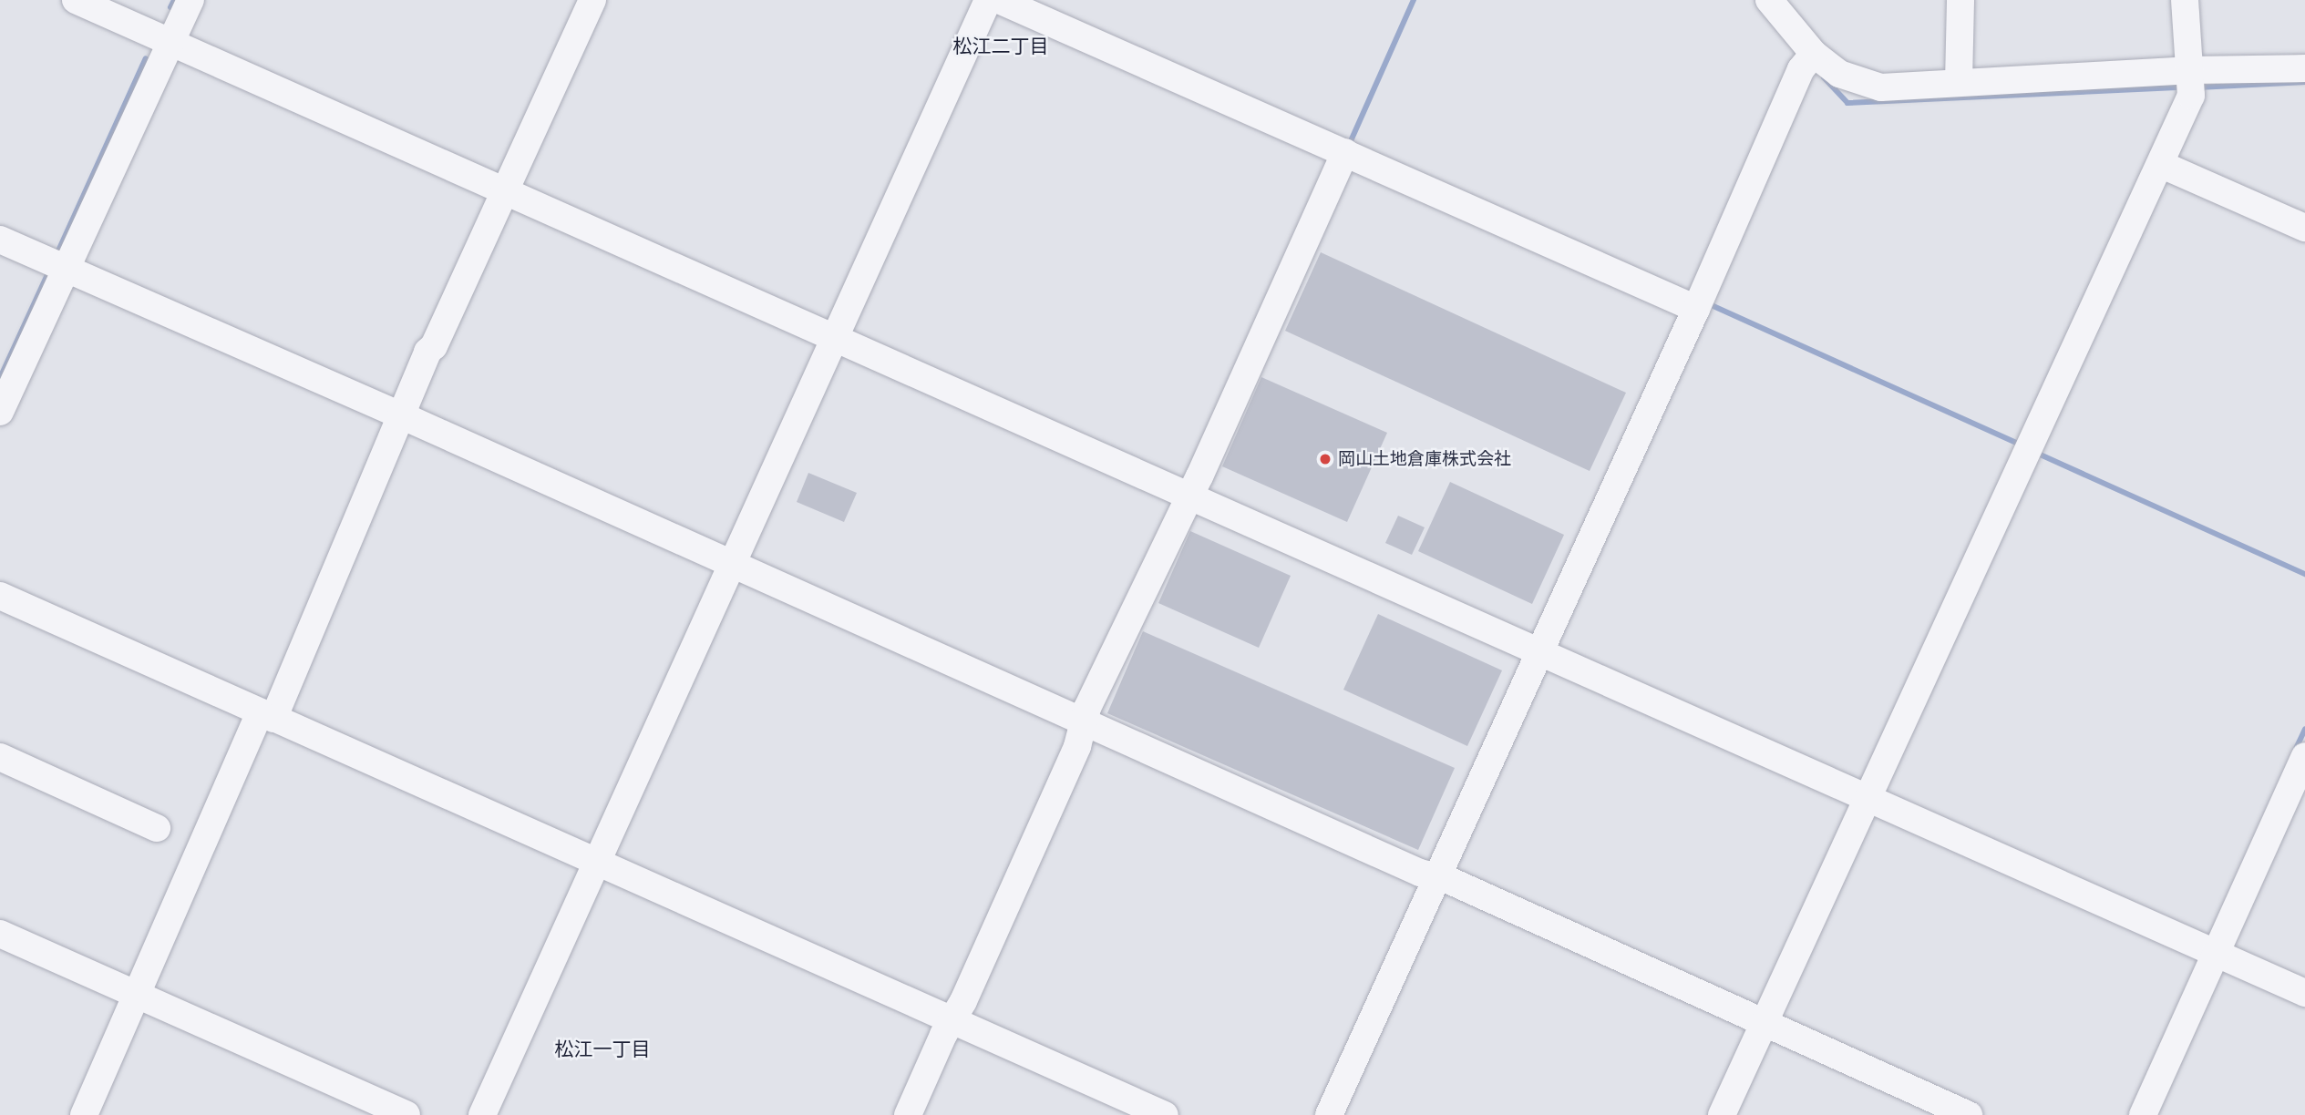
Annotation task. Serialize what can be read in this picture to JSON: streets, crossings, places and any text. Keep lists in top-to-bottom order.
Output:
{
  "districts": ["松江二丁目", "松江一丁目"],
  "places": ["岡山土地倉庫株式会社"]
}
